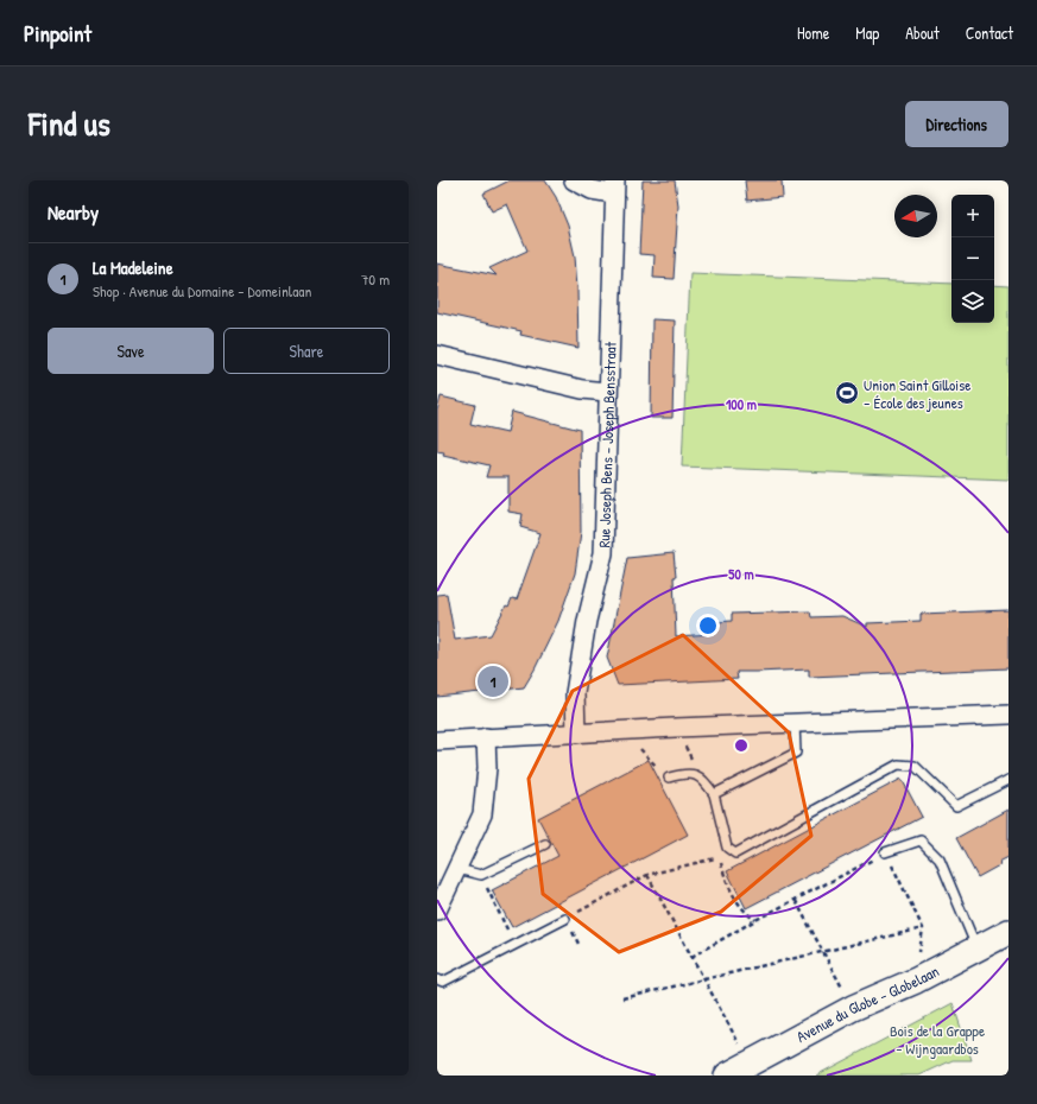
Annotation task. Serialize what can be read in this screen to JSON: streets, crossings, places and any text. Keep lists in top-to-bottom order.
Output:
{
  "streets": {
    "street": ["Rue Joseph Bens - Joseph Bensstraat", "Avenue du Globe - Globelaan"]
  },
  "parks": ["Bois de la Grappe - Wijngaardbos"],
  "places": {
    "sports": ["Union Saint Gilloise – École des jeunes"]
  },
  "north": "left",
  "page": {
    "header": "Pinpoint",
    "nav": [
      "Home",
      "Map",
      "About",
      "Contact"
    ],
    "title": "Find us",
    "buttons": [
      "Directions",
      ["Save", "Share"]
    ],
    "heading": "Nearby",
    "map_buttons": ["+", "−"],
    "list": [
      {
        "mark": "1",
        "name": "La Madeleine",
        "note": "Shop · Avenue du Domaine - Domeinlaan",
        "value": "70 m"
      }
    ],
    "pins": "1"
  },
  "rings": ["100 m", "50 m"]
}
